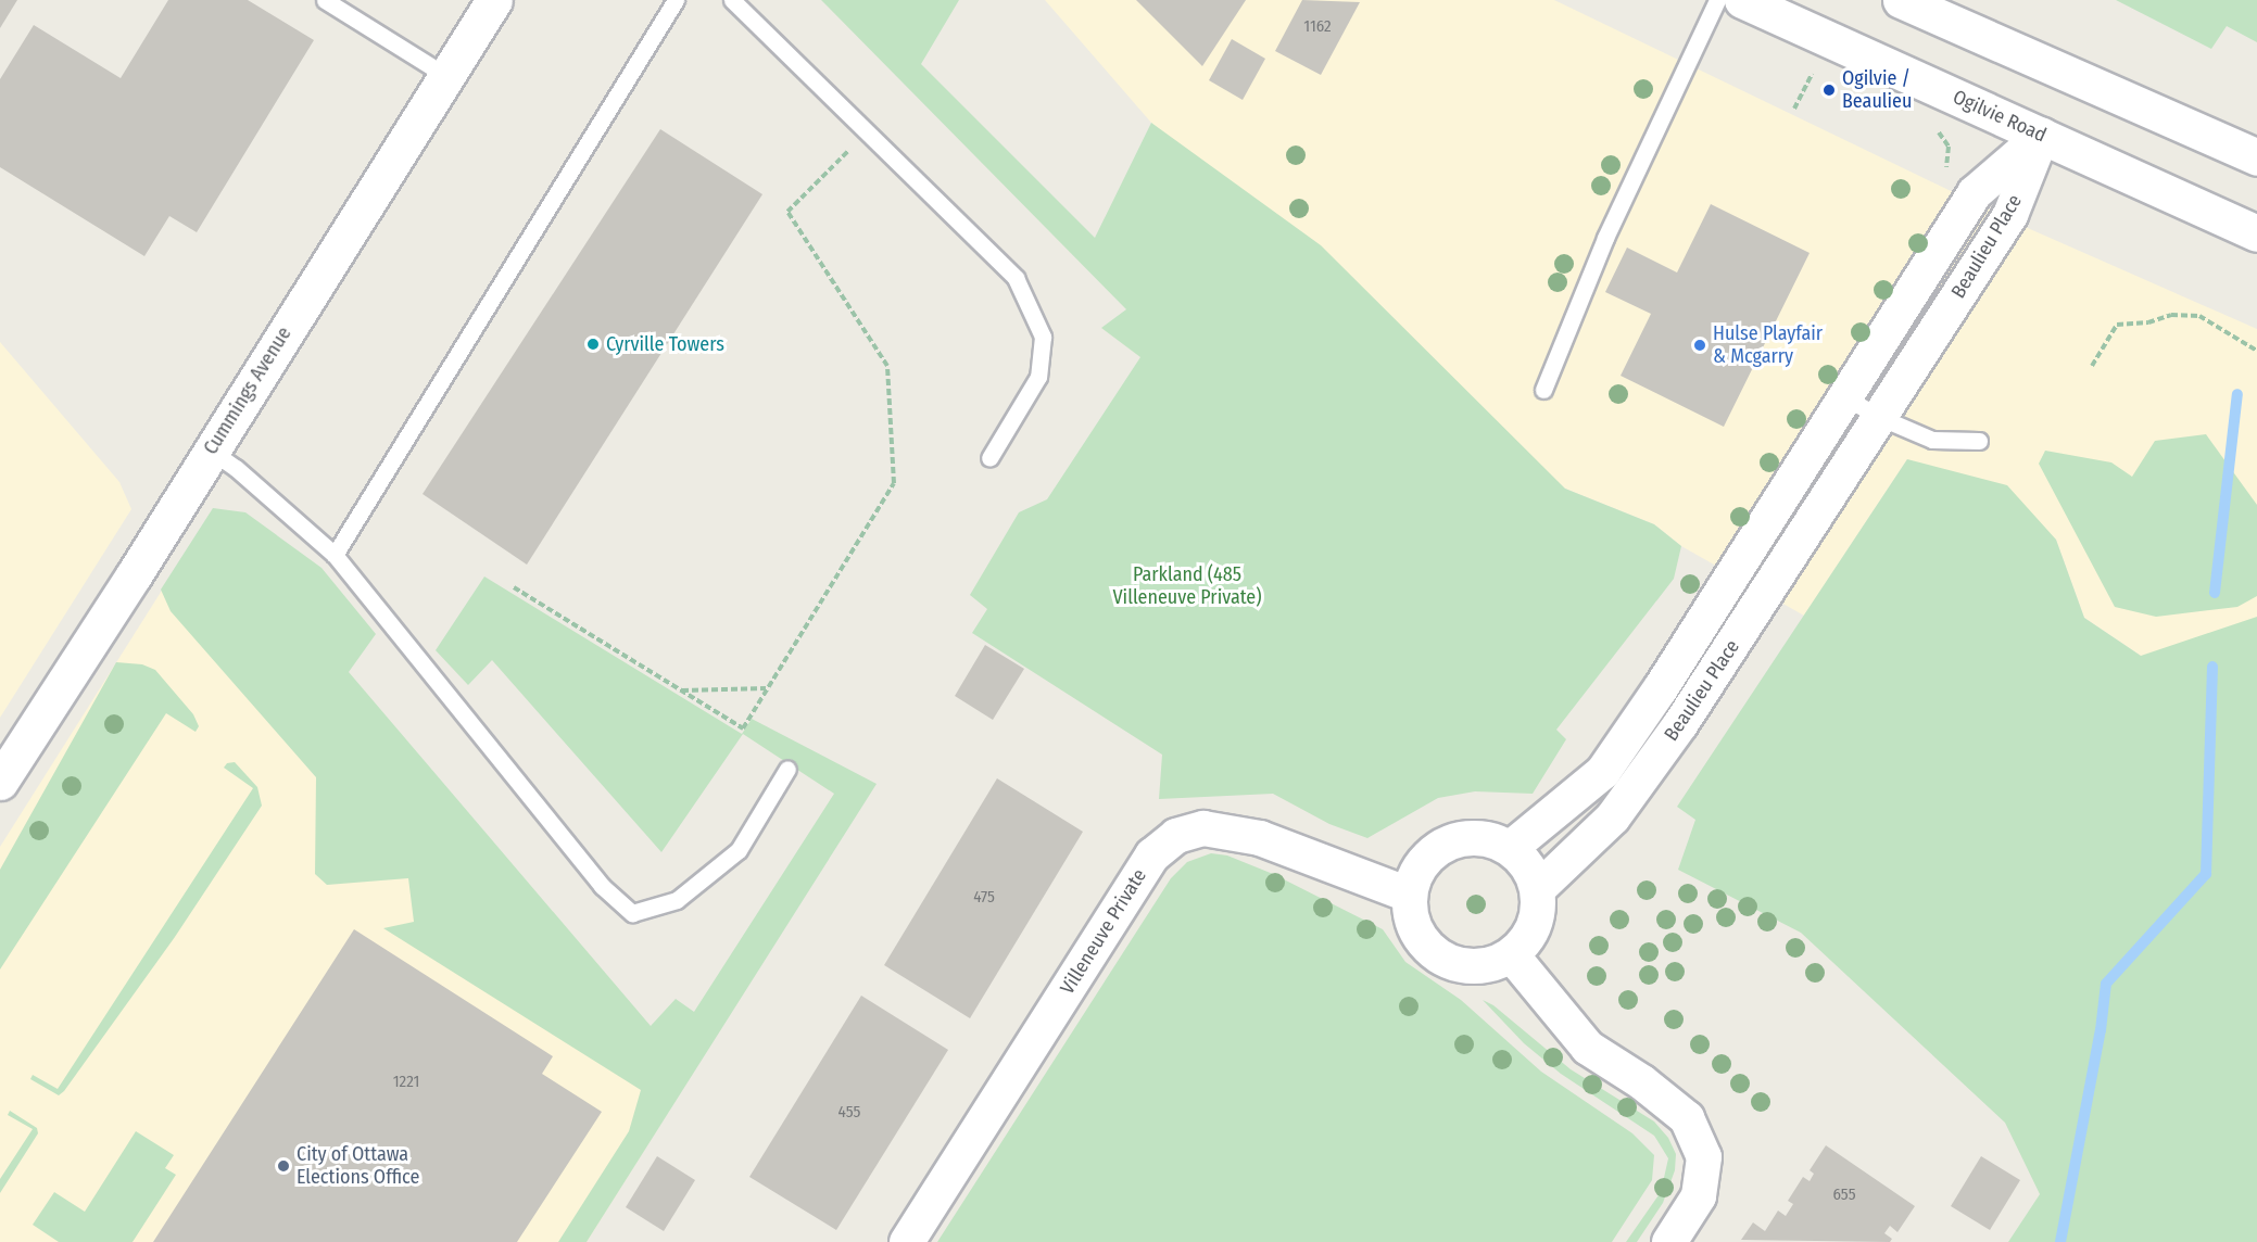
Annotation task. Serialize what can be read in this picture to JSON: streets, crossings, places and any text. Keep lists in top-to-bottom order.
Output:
{
  "streets": {
    "main road": ["Ogilvie Road", "Cummings Avenue"],
    "street": ["Beaulieu Place", "Villeneuve Private"]
  },
  "crossings": [
    ["Ogilvie Road", "Beaulieu Place"],
    ["Beaulieu Place", "Villeneuve Private"]
  ],
  "parks": ["Parkland (485 Villeneuve Private)"],
  "places": [
    "Ogilvie / Beaulieu",
    "Cyrville Towers",
    "Hulse Playfair & Mcgarry",
    "City of Ottawa Elections Office"
  ],
  "house_numbers": [
    "1162",
    "475",
    "1221",
    "455",
    "655"
  ]
}
